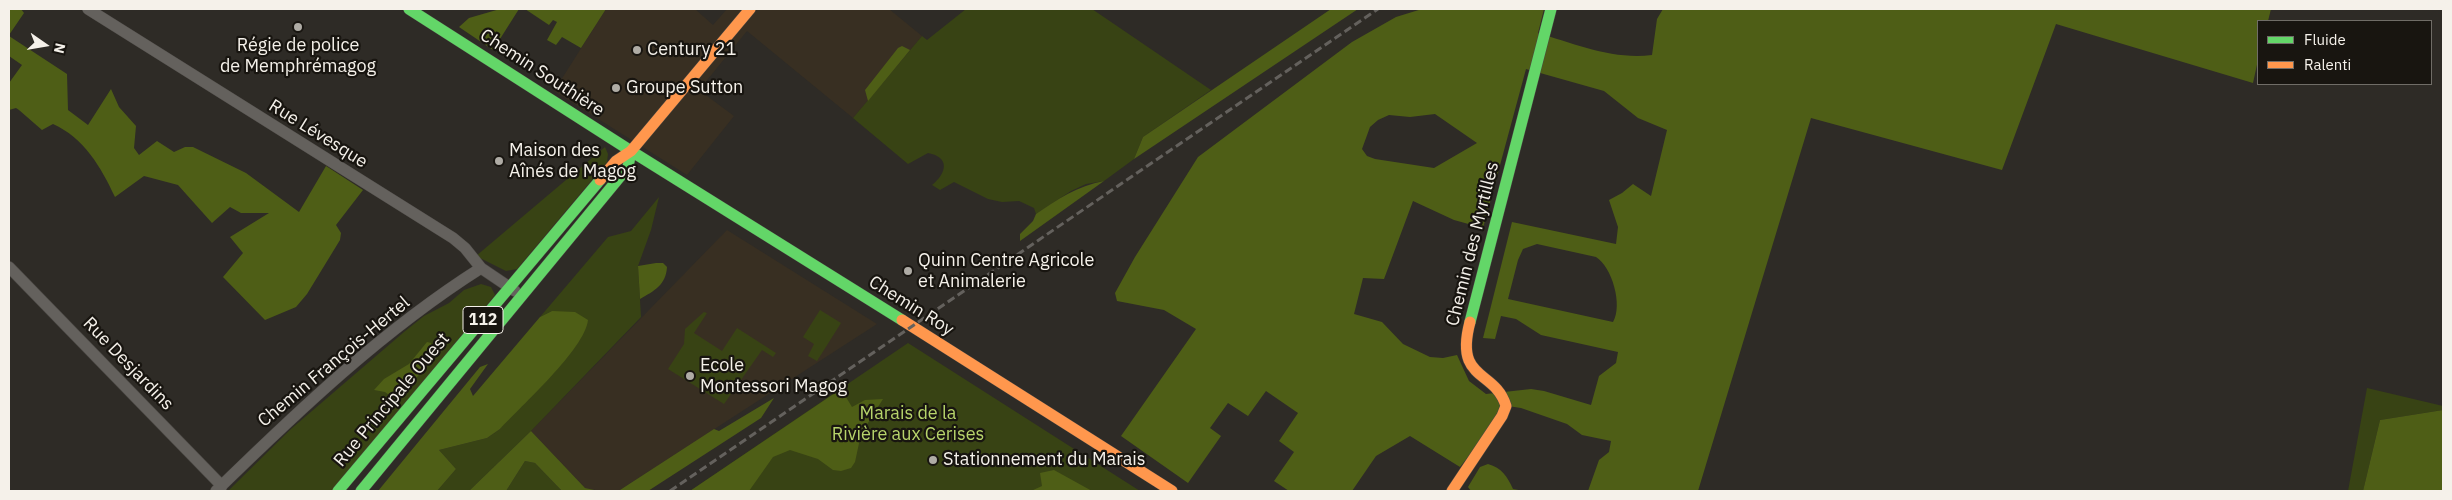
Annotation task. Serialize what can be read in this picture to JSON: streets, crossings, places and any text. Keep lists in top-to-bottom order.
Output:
{
  "streets": {
    "street": [
      "Chemin Southière",
      "Rue Lévesque",
      "Chemin des Myrtilles",
      "Chemin Roy",
      "112",
      "Chemin François-Hertel",
      "Rue Desjardins",
      "Rue Principale Ouest"
    ]
  },
  "crossings": [
    ["Chemin Southière", "Chemin Roy"],
    ["Chemin Southière", "Rue Principale Ouest"],
    ["Rue Lévesque", "Chemin François-Hertel"],
    ["Rue Lévesque", "Rue Principale Ouest"],
    ["Chemin Roy", "Rue Principale Ouest"],
    ["Chemin François-Hertel", "Rue Desjardins"]
  ],
  "parks": ["Marais de la Rivière aux Cerises"],
  "places": [
    "Régie de police de Memphrémagog",
    "Century 21",
    "Groupe Sutton",
    "Maison des Aînés de Magog",
    "Quinn Centre Agricole et Animalerie",
    "Ecole Montessori Magog",
    "Stationnement du Marais"
  ],
  "legend": ["Fluide", "Ralenti"],
  "north": "right"
}
